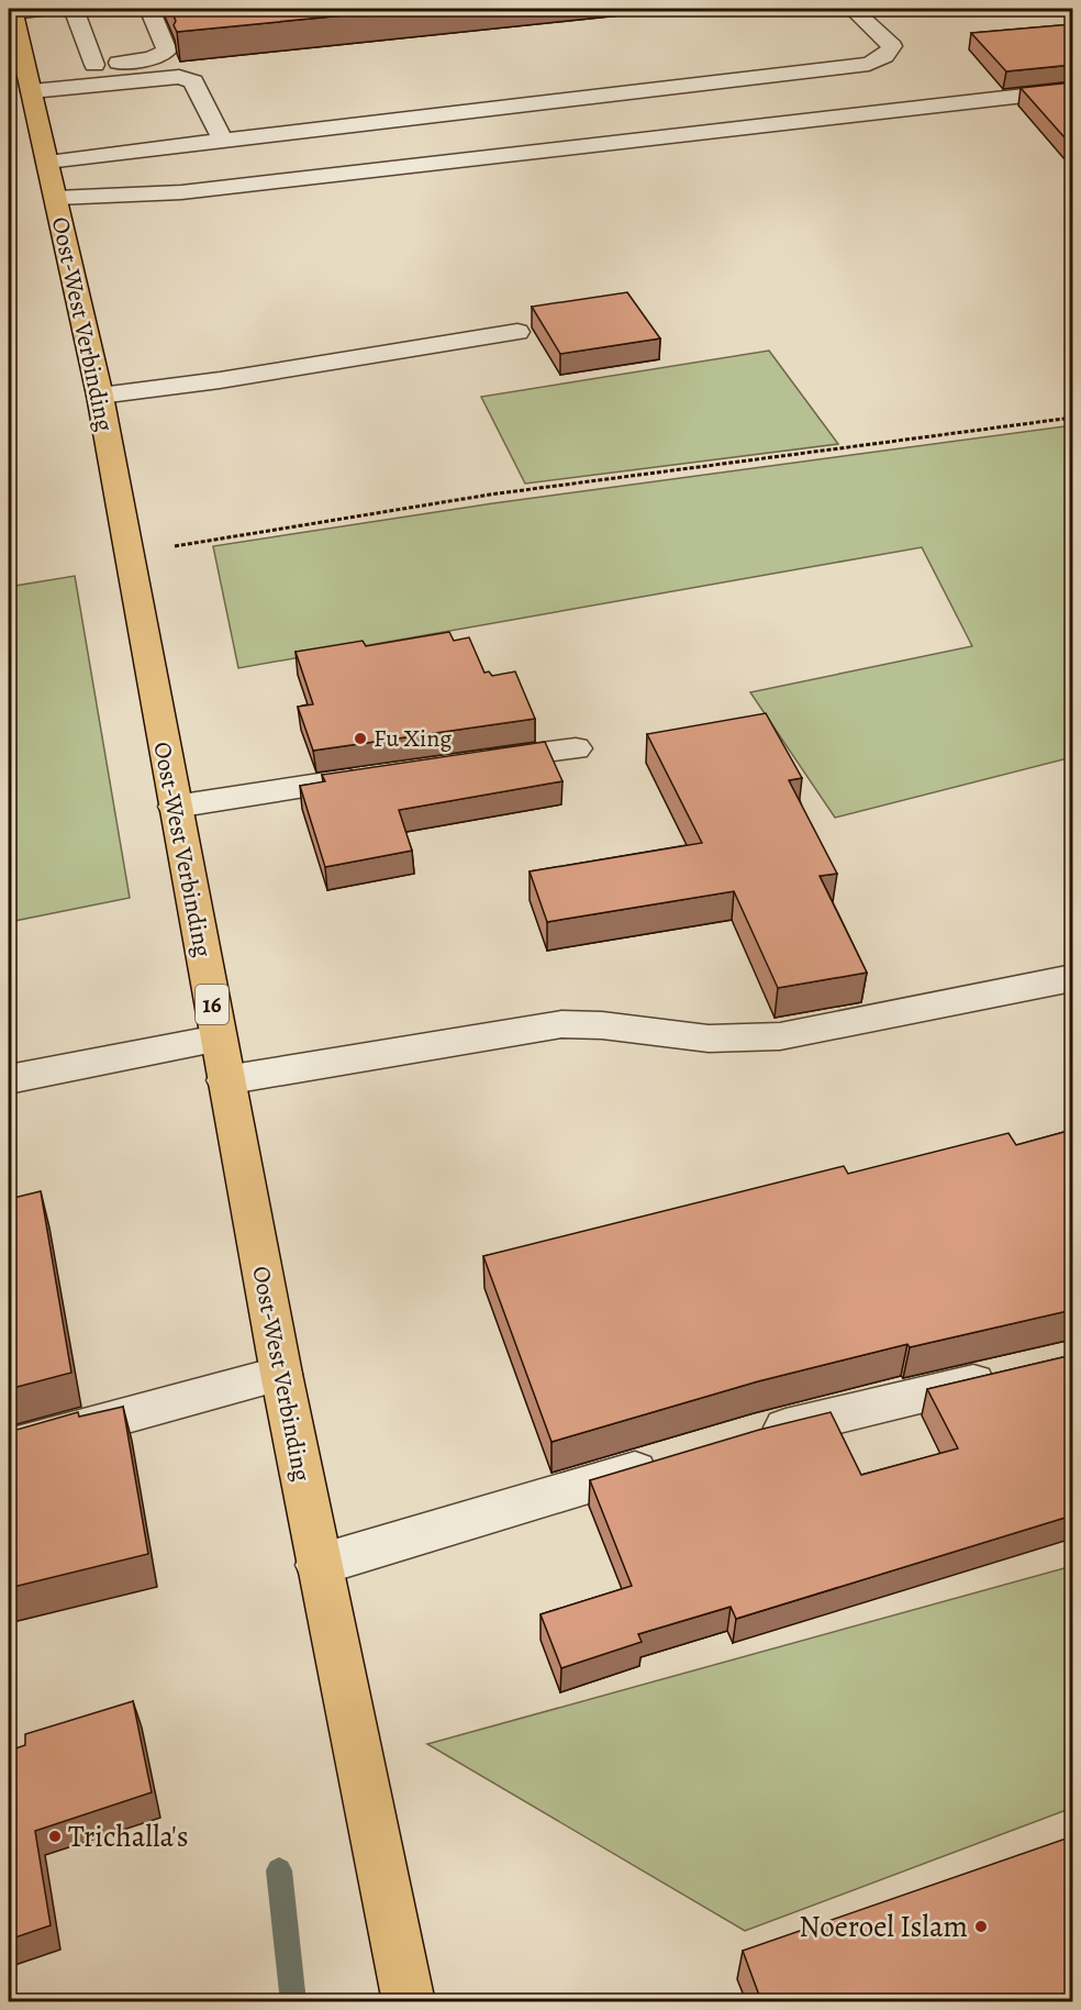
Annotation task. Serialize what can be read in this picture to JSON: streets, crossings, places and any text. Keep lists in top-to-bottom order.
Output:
{
  "streets": {
    "main road": ["Oost-West Verbinding", "16"]
  },
  "places": ["Fu Xing", "Trichalla's", "Noeroel Islam"]
}
